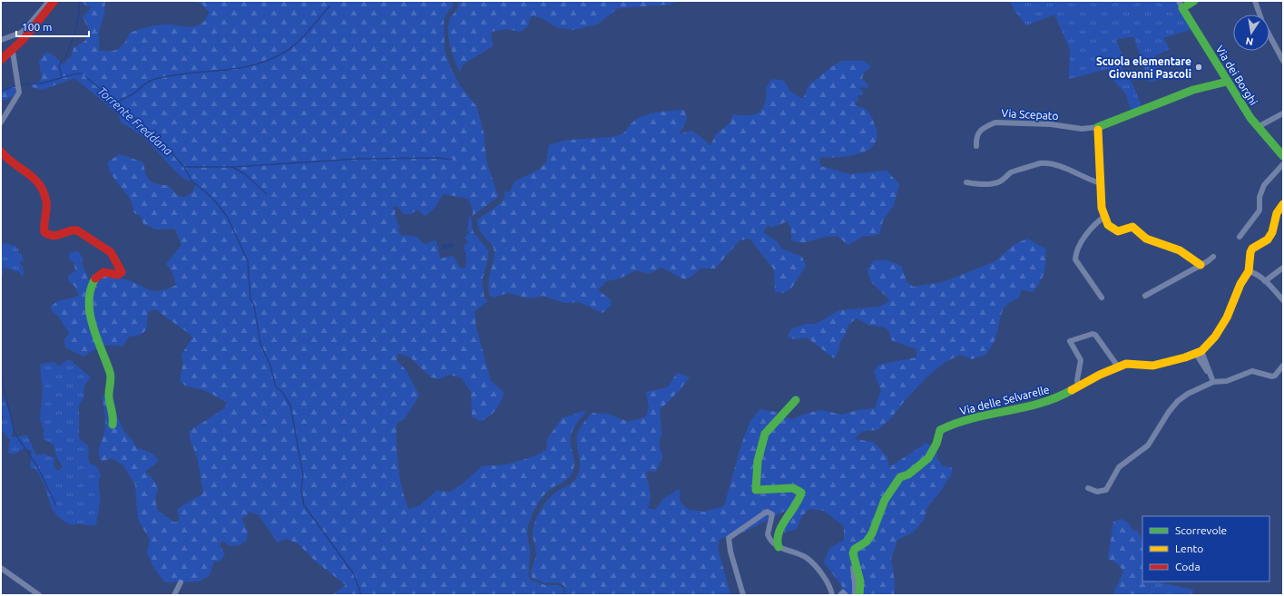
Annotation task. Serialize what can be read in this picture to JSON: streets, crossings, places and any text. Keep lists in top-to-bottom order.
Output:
{
  "streets": {
    "street": ["Via dei Borghi", "Via Scepato", "Via delle Selvarelle"]
  },
  "water": ["Torrente Freddana"],
  "places": ["Scuola elementare Giovanni Pascoli"],
  "legend": ["Scorrevole", "Lento", "Coda"],
  "scale_bar": "100 m",
  "north": "bottom"
}
